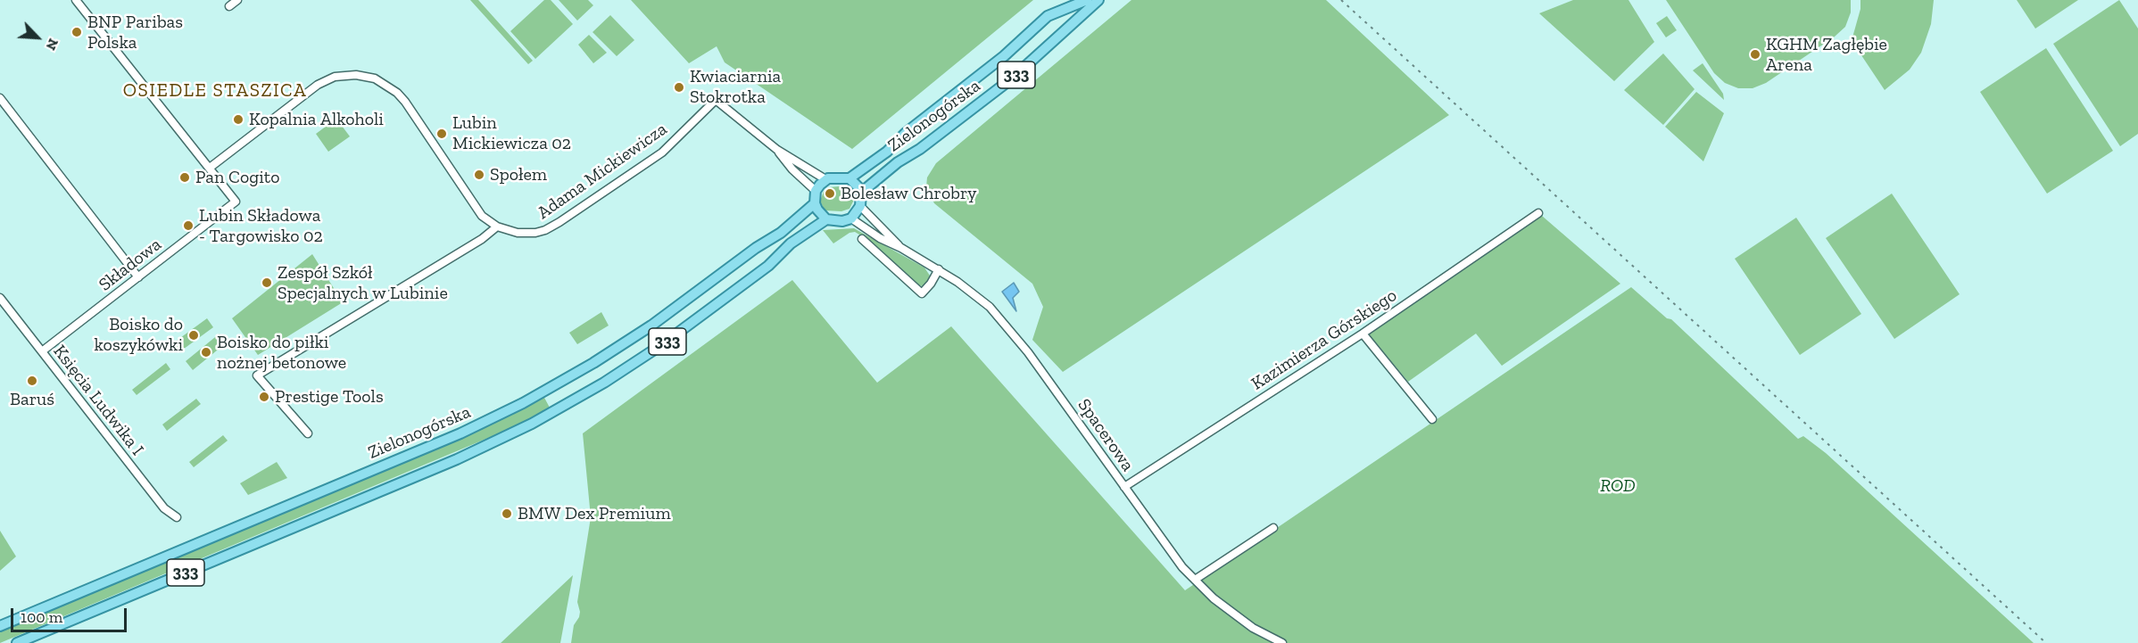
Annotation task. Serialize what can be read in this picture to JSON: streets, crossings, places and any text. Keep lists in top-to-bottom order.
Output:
{
  "streets": {
    "main road": ["333", "Zielonogórska"],
    "street": [
      "Adama Mickiewicza",
      "Składowa",
      "Kazimierza Górskiego",
      "Księcia Ludwika I",
      "Spacerowa"
    ]
  },
  "crossings": [
    ["333", "Zielonogórska"],
    ["333", "Spacerowa"],
    ["Zielonogórska", "Spacerowa"],
    ["Adama Mickiewicza", "Składowa"],
    ["Składowa", "Księcia Ludwika I"],
    ["Kazimierza Górskiego", "Spacerowa"]
  ],
  "districts": ["OSIEDLE STASZICA"],
  "parks": ["ROD"],
  "places": [
    "BNP Paribas Polska",
    "KGHM Zagłębie Arena",
    "Kwiaciarnia Stokrotka",
    "Kopalnia Alkoholi",
    "Lubin Mickiewicza 02",
    "Społem",
    "Pan Cogito",
    "Bolesław Chrobry",
    "Lubin Składowa - Targowisko 02",
    "Zespół Szkół Specjalnych w Lubinie",
    "Boisko do koszykówki",
    "Boisko do piłki nożnej betonowe",
    "Baruś",
    "Prestige Tools",
    "BMW Dex Premium"
  ],
  "scale_bar": "100 m",
  "north": "bottom right"
}
